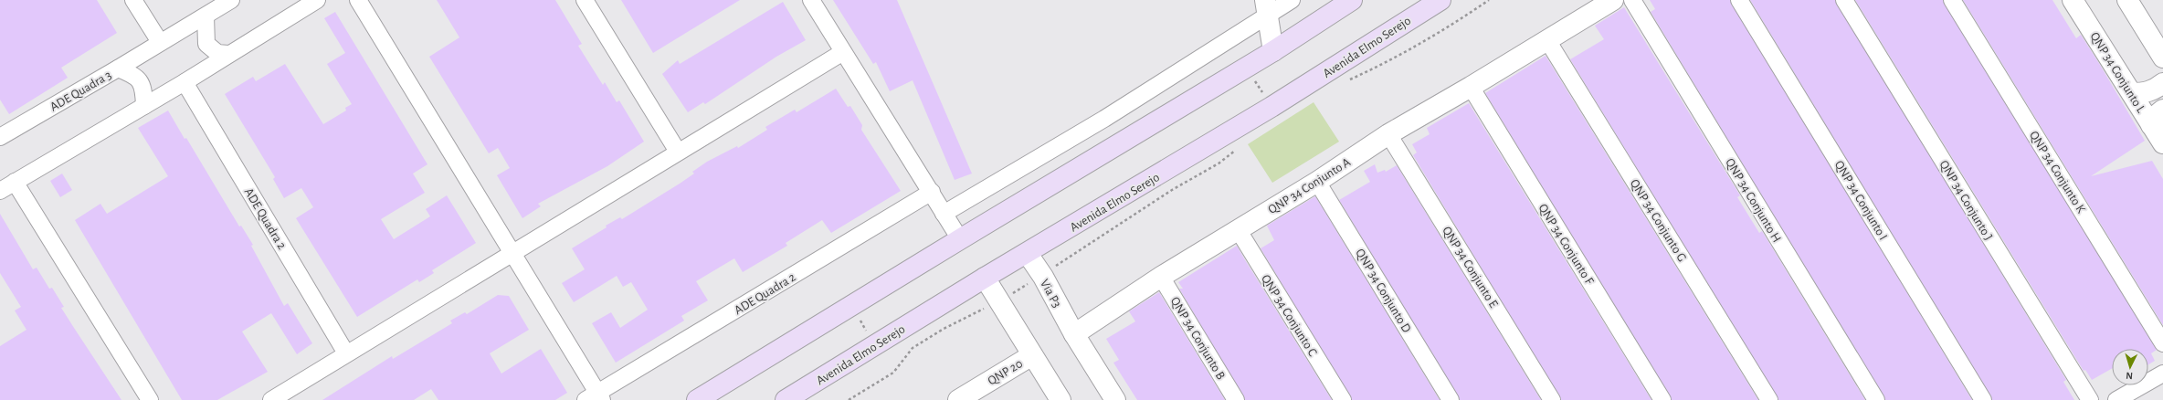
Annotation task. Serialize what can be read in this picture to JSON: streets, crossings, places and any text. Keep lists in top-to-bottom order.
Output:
{
  "streets": {
    "main road": ["Avenida Elmo Serejo"],
    "street": [
      "QNP 34 Conjunto L",
      "ADE Quadra 3",
      "QNP 34 Conjunto K",
      "QNP 34 Conjunto A",
      "QNP 34 Conjunto H",
      "QNP 34 Conjunto I",
      "QNP 34 Conjunto J",
      "ADE Quadra 2",
      "QNP 34 Conjunto G",
      "QNP 34 Conjunto F",
      "QNP 34 Conjunto E",
      "QNP 34 Conjunto D",
      "Via P3",
      "QNP 34 Conjunto C",
      "QNP 34 Conjunto B",
      "QNP 20"
    ]
  },
  "crossings": [
    ["Avenida Elmo Serejo", "Via P3"],
    ["QNP 34 Conjunto A", "QNP 34 Conjunto G"],
    ["QNP 34 Conjunto A", "QNP 34 Conjunto F"],
    ["QNP 34 Conjunto A", "QNP 34 Conjunto E"],
    ["QNP 34 Conjunto A", "QNP 34 Conjunto D"],
    ["QNP 34 Conjunto A", "Via P3"],
    ["QNP 34 Conjunto A", "QNP 34 Conjunto C"],
    ["QNP 34 Conjunto A", "QNP 34 Conjunto B"]
  ],
  "north": "bottom"
}
